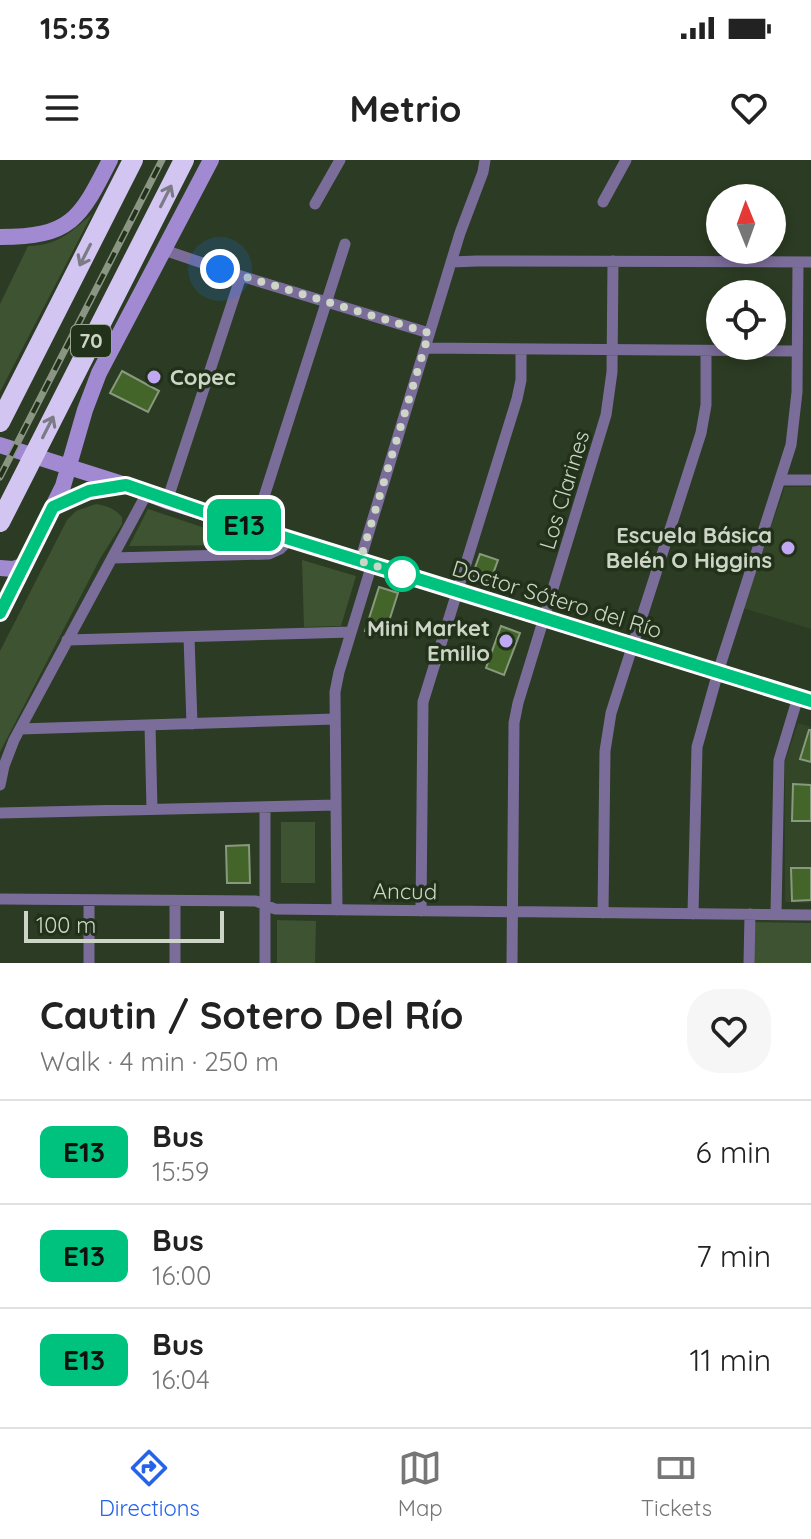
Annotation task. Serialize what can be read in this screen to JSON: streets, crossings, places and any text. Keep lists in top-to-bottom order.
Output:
{
  "streets": {
    "highway": ["70"],
    "main road": ["Doctor Sótero del Río"],
    "street": ["Los Clarines", "Ancud"]
  },
  "crossings": [
    ["Los Clarines", "Doctor Sótero del Río"],
    ["Los Clarines", "Ancud"]
  ],
  "places": ["Copec", "Escuela Básica Belén O Higgins", "Mini Market Emilio"],
  "lines": ["bus line E13"],
  "scale_bar": "100 m",
  "north": "top",
  "page": {
    "status": "15:53",
    "header": "Metrio",
    "on_map": "E13",
    "scale": "100 m",
    "heading": ["Cautin / Sotero Del Río", "Walk · 4 min · 250 m"],
    "list": [
      {
        "mark": "E13",
        "name": "Bus",
        "note": "15:59",
        "value": "6 min"
      },
      {
        "mark": "E13",
        "name": "Bus",
        "note": "16:00",
        "value": "7 min"
      },
      {
        "mark": "E13",
        "name": "Bus",
        "note": "16:04",
        "value": "11 min"
      }
    ],
    "tabs": ["Directions", "Map", "Tickets"]
  }
}
